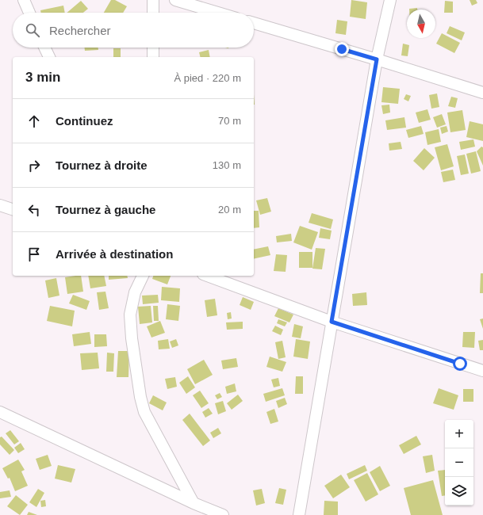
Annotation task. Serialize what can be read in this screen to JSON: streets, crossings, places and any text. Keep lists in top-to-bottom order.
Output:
{
  "north": "bottom",
  "page": {
    "search": "Rechercher",
    "heading": ["3 min", "À pied · 220 m"],
    "list": [
      ["Continuez", "70 m"],
      ["Tournez à droite", "130 m"],
      ["Tournez à gauche", "20 m"],
      "Arrivée à destination"
    ],
    "map_buttons": ["+", "−"]
  }
}
